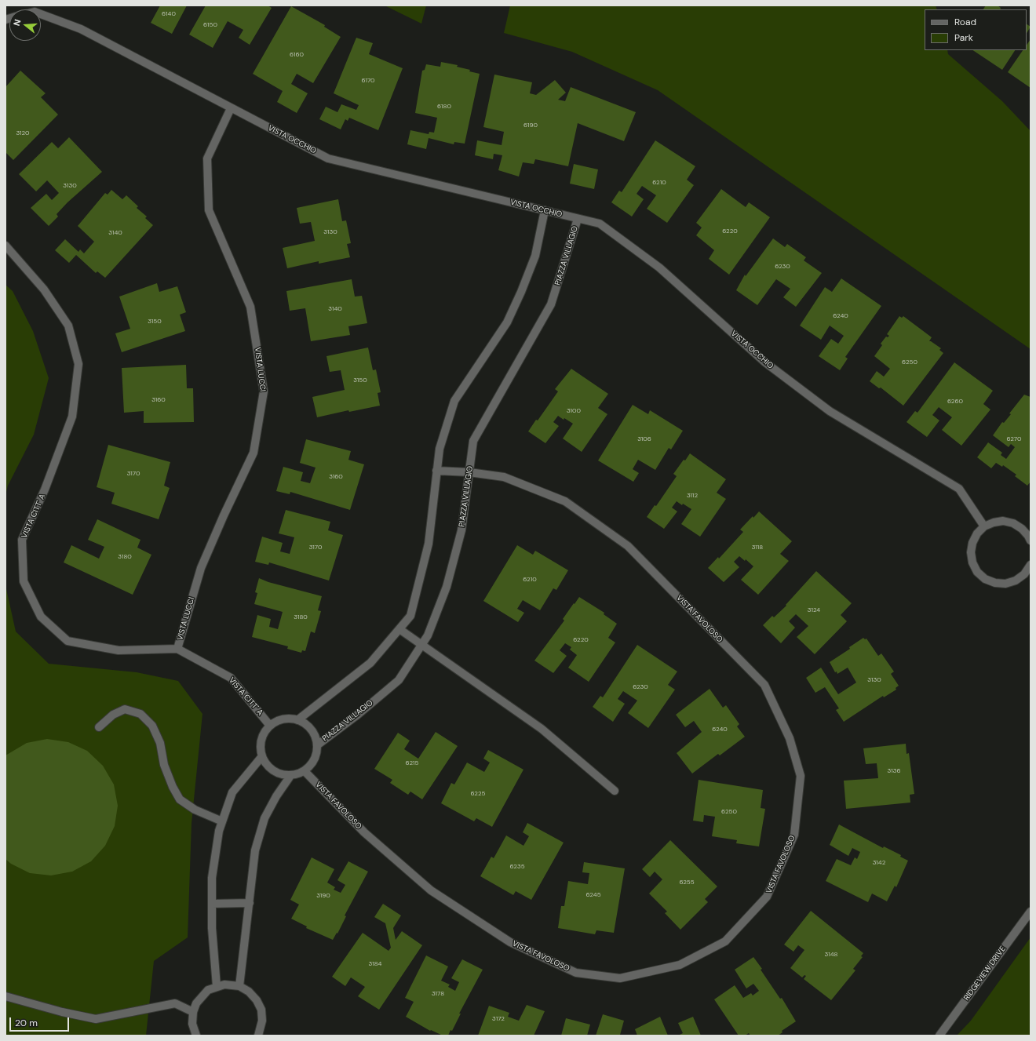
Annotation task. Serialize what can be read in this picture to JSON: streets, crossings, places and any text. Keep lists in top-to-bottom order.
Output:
{
  "streets": {
    "street": [
      "VISTA OCCHIO",
      "PIAZZA VILLAGIO",
      "VISTA LUCCI",
      "VISTA CITT' A",
      "VISTA FAVOLOSO",
      "RIDGEVIEW DRIVE"
    ]
  },
  "crossings": [
    ["VISTA OCCHIO", "PIAZZA VILLAGIO"],
    ["VISTA OCCHIO", "VISTA LUCCI"],
    ["PIAZZA VILLAGIO", "VISTA CITT' A"],
    ["PIAZZA VILLAGIO", "VISTA FAVOLOSO"],
    ["VISTA LUCCI", "VISTA CITT' A"],
    ["VISTA CITT' A", "VISTA FAVOLOSO"]
  ],
  "house_numbers": [
    "6140",
    "6150",
    "6160",
    "6170",
    "6180",
    "6190",
    "3120",
    "6210",
    "3130",
    "6220",
    "3130",
    "3140",
    "6230",
    "3140",
    "6240",
    "3150",
    "6250",
    "3150",
    "3160",
    "6260",
    "3100",
    "3106",
    "6270",
    "3170",
    "3160",
    "3112",
    "3170",
    "3118",
    "3180",
    "6210",
    "3124",
    "3180",
    "6220",
    "3130",
    "6230",
    "6240",
    "6215",
    "3136",
    "6225",
    "6250",
    "3142",
    "6235",
    "6255",
    "6245",
    "3190",
    "3148",
    "3184",
    "3178",
    "3172"
  ],
  "legend": ["Road", "Park"],
  "scale_bar": "20 m",
  "north": "left"
}
